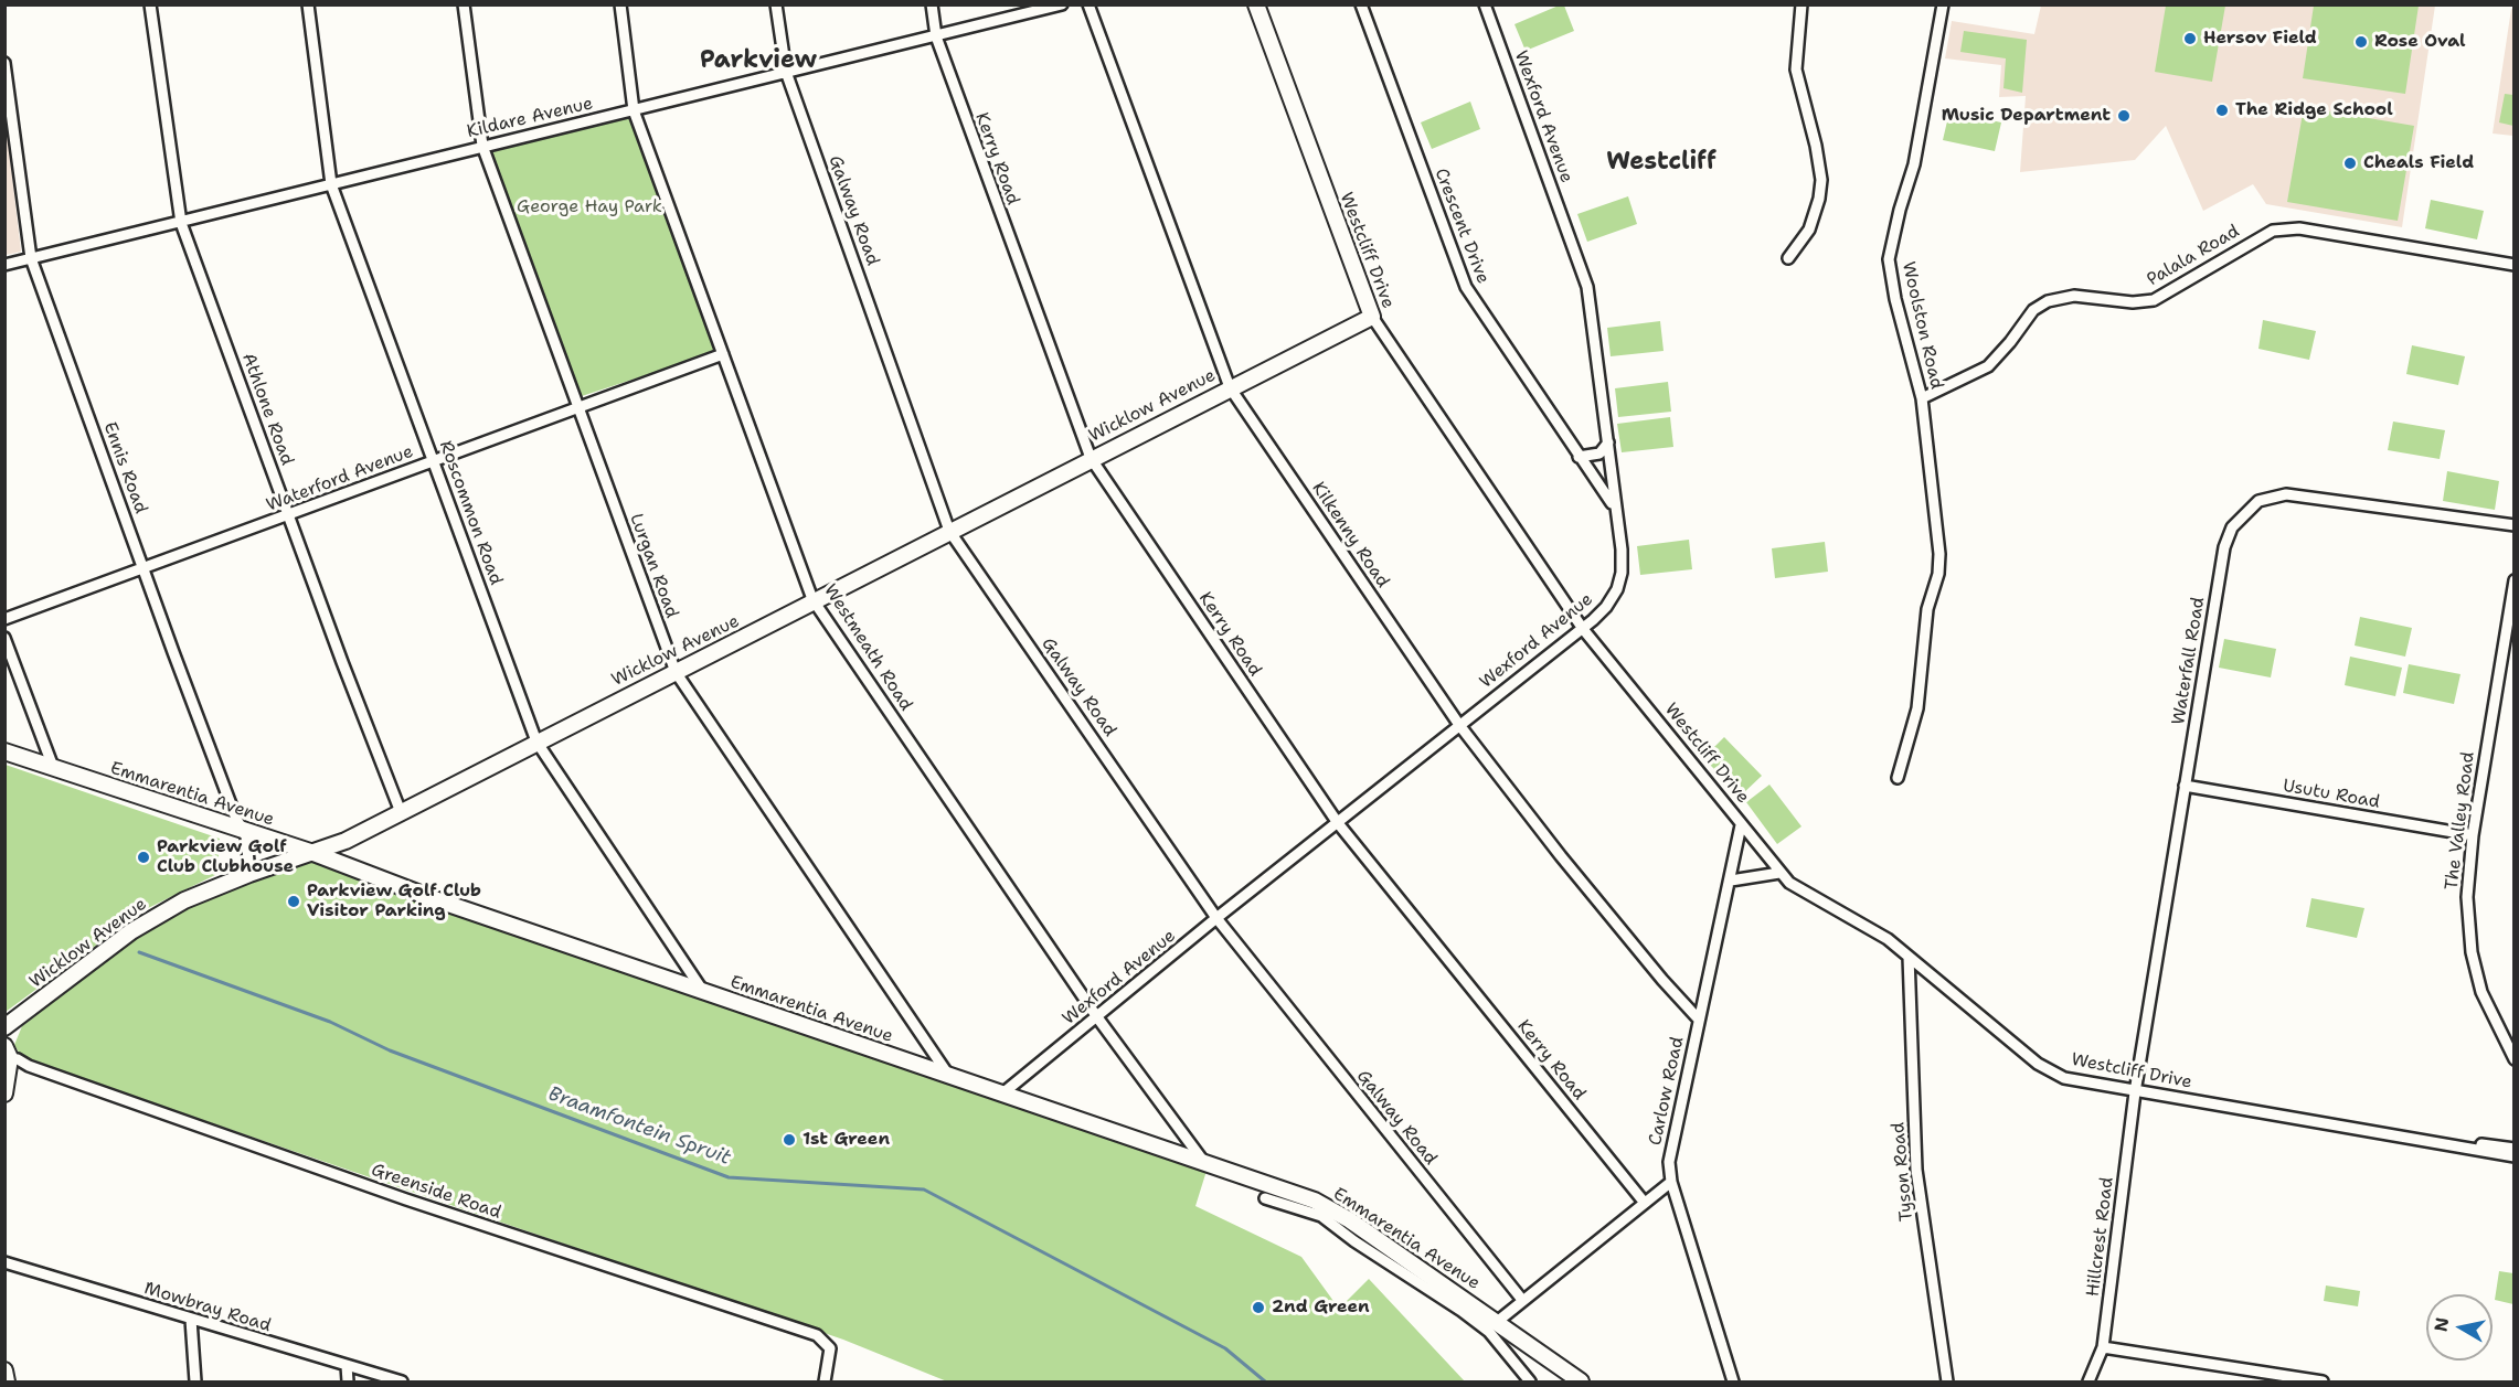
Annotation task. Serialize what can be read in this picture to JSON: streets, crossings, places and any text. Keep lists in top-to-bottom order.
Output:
{
  "streets": {
    "street": [
      "Wexford Avenue",
      "Kildare Avenue",
      "Kerry Road",
      "Galway Road",
      "Crescent Drive",
      "Westcliff Drive",
      "Palala Road",
      "Woolston Road",
      "Wicklow Avenue",
      "Athlone Road",
      "Ennis Road",
      "Waterford Avenue",
      "Roscommon Road",
      "Kilkenny Road",
      "Lurgan Road",
      "Westmeath Road",
      "Waterfall Road",
      "Emmarentia Avenue",
      "Usutu Road",
      "The Valley Road",
      "Carlow Road",
      "Tyson Road",
      "Greenside Road",
      "Hillcrest Road",
      "Mowbray Road"
    ]
  },
  "crossings": [
    ["Wexford Avenue", "Kerry Road"],
    ["Wexford Avenue", "Galway Road"],
    ["Wexford Avenue", "Crescent Drive"],
    ["Wexford Avenue", "Westcliff Drive"],
    ["Wexford Avenue", "Kilkenny Road"],
    ["Wexford Avenue", "Westmeath Road"],
    ["Wexford Avenue", "Emmarentia Avenue"],
    ["Kildare Avenue", "Kerry Road"],
    ["Kildare Avenue", "Galway Road"],
    ["Kildare Avenue", "Athlone Road"],
    ["Kildare Avenue", "Ennis Road"],
    ["Kildare Avenue", "Roscommon Road"],
    ["Kildare Avenue", "Lurgan Road"],
    ["Kildare Avenue", "Westmeath Road"],
    ["Kerry Road", "Wicklow Avenue"],
    ["Galway Road", "Wicklow Avenue"],
    ["Westcliff Drive", "Wicklow Avenue"],
    ["Westcliff Drive", "Waterfall Road"],
    ["Westcliff Drive", "Carlow Road"],
    ["Westcliff Drive", "Tyson Road"],
    ["Westcliff Drive", "Hillcrest Road"],
    ["Palala Road", "Woolston Road"],
    ["Wicklow Avenue", "Athlone Road"],
    ["Wicklow Avenue", "Ennis Road"],
    ["Wicklow Avenue", "Roscommon Road"],
    ["Wicklow Avenue", "Kilkenny Road"],
    ["Wicklow Avenue", "Lurgan Road"],
    ["Wicklow Avenue", "Westmeath Road"],
    ["Wicklow Avenue", "Emmarentia Avenue"],
    ["Athlone Road", "Waterford Avenue"],
    ["Ennis Road", "Waterford Avenue"],
    ["Ennis Road", "Emmarentia Avenue"],
    ["Waterford Avenue", "Roscommon Road"],
    ["Waterford Avenue", "Lurgan Road"],
    ["Waterford Avenue", "Westmeath Road"],
    ["Roscommon Road", "Emmarentia Avenue"],
    ["Kilkenny Road", "Carlow Road"],
    ["Lurgan Road", "Emmarentia Avenue"],
    ["Westmeath Road", "Emmarentia Avenue"],
    ["Waterfall Road", "Usutu Road"],
    ["Waterfall Road", "Hillcrest Road"],
    ["Usutu Road", "The Valley Road"]
  ],
  "districts": ["Parkview", "Westcliff"],
  "water": ["Braamfontein Spruit"],
  "parks": ["George Hay Park"],
  "places": [
    "Hersov Field",
    "Rose Oval",
    "The Ridge School",
    "Music Department",
    "Cheals Field",
    "Parkview Golf Club Clubhouse",
    "Parkview Golf Club Visitor Parking",
    "1st Green",
    "2nd Green"
  ],
  "north": "left"
}
